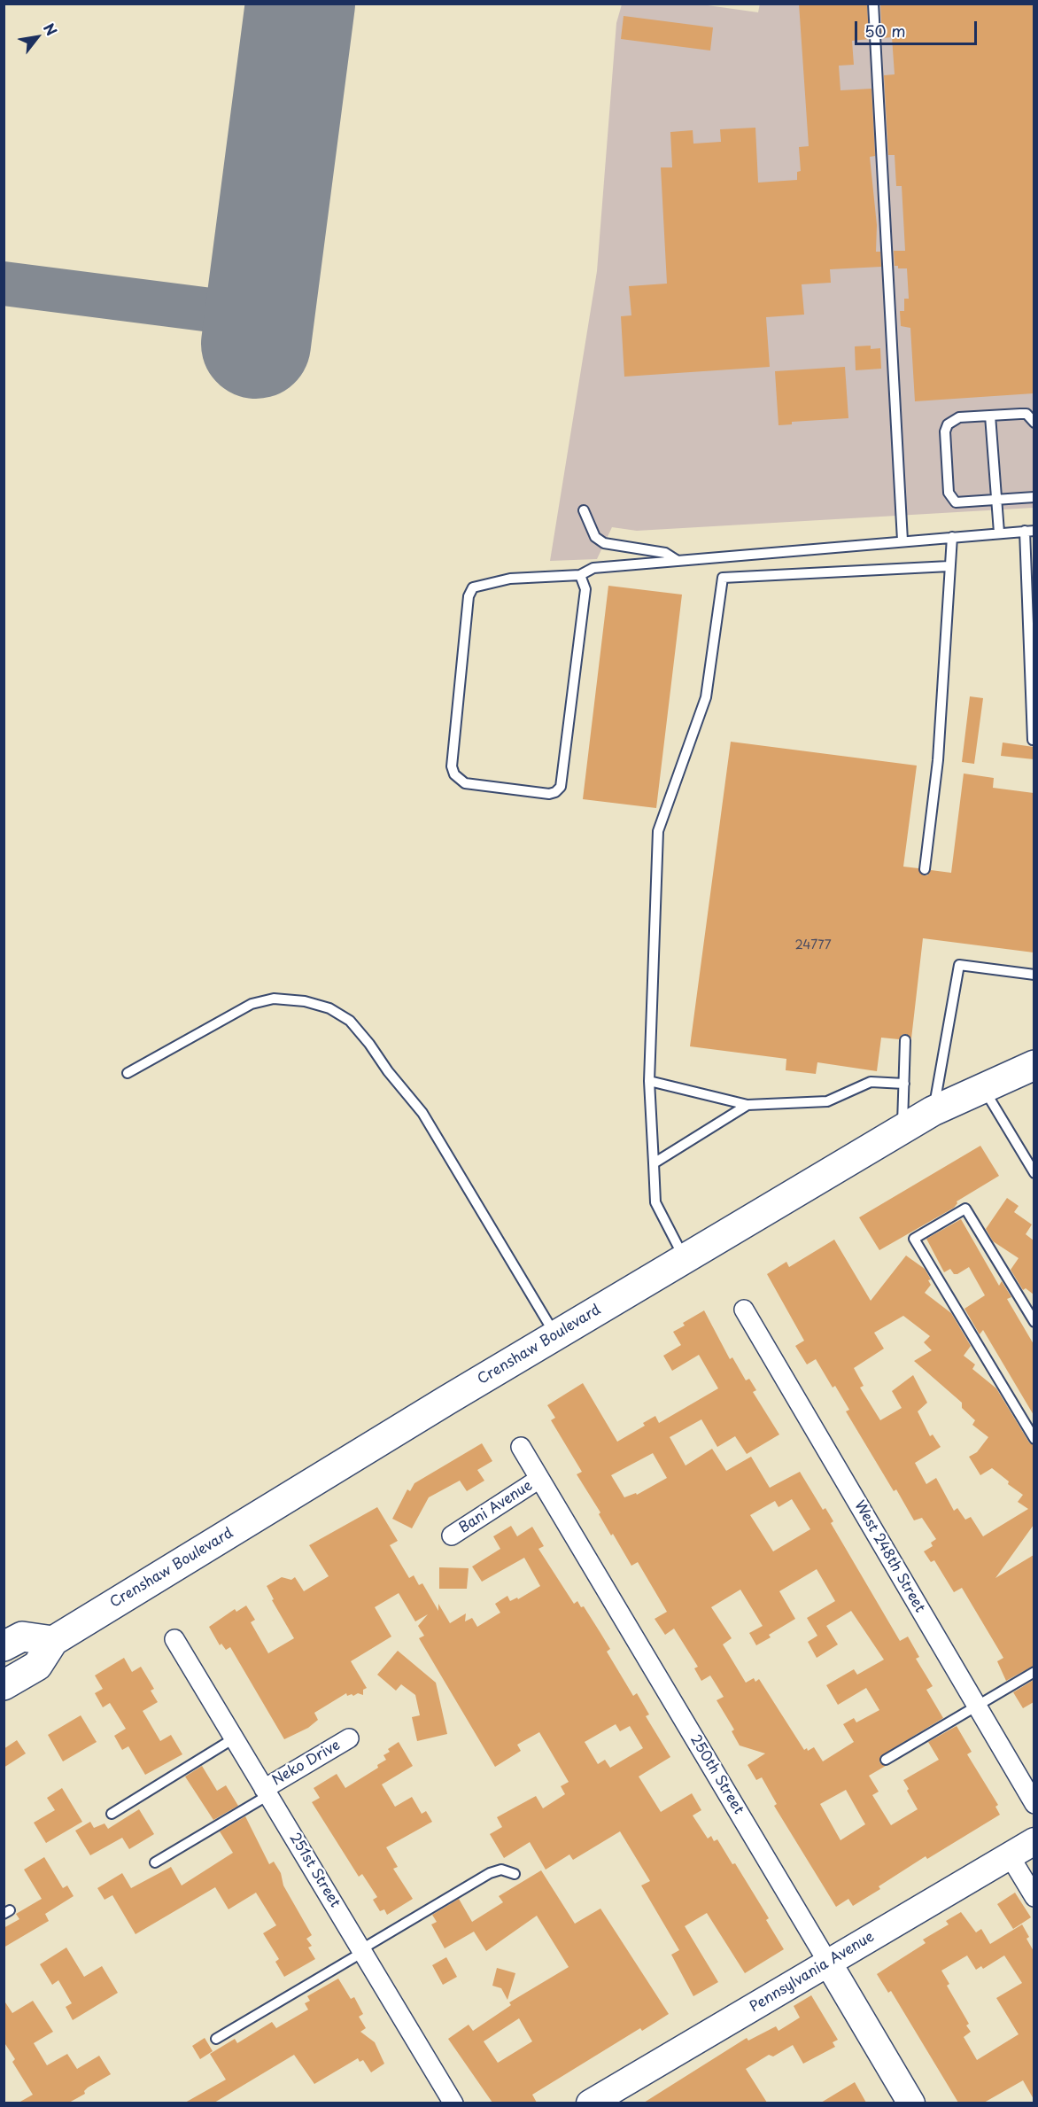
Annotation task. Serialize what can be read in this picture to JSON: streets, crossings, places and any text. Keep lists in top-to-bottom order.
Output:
{
  "streets": {
    "main road": ["Crenshaw Boulevard"],
    "street": [
      "Bani Avenue",
      "West 248th Street",
      "Neko Drive",
      "250th Street",
      "251st Street",
      "Pennsylvania Avenue"
    ]
  },
  "crossings": [
    ["Bani Avenue", "250th Street"],
    ["Neko Drive", "251st Street"],
    ["250th Street", "Pennsylvania Avenue"]
  ],
  "house_numbers": ["24777"],
  "scale_bar": "50 m",
  "north": "top right"
}
